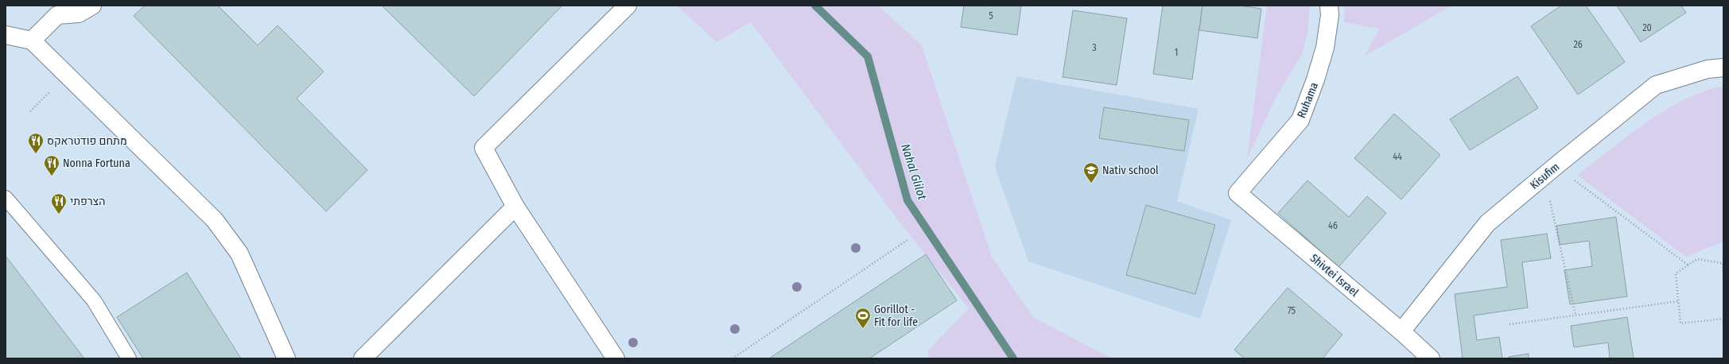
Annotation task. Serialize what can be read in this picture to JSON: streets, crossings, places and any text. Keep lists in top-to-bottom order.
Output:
{
  "streets": {
    "street": ["Ruhama", "Kisufim", "Shivtei Israel"]
  },
  "crossings": [
    ["Ruhama", "Shivtei Israel"],
    ["Kisufim", "Shivtei Israel"]
  ],
  "water": ["Nahal Glilot"],
  "places": {
    "restaurant": ["מתחם פודטראקס", "Nonna Fortuna", "הצרפתי"],
    "school or university": ["Nativ school"],
    "sports": ["Gorillot - Fit for life"]
  },
  "house_numbers": [
    "5",
    "20",
    "26",
    "3",
    "1",
    "44",
    "46",
    "75"
  ]
}
